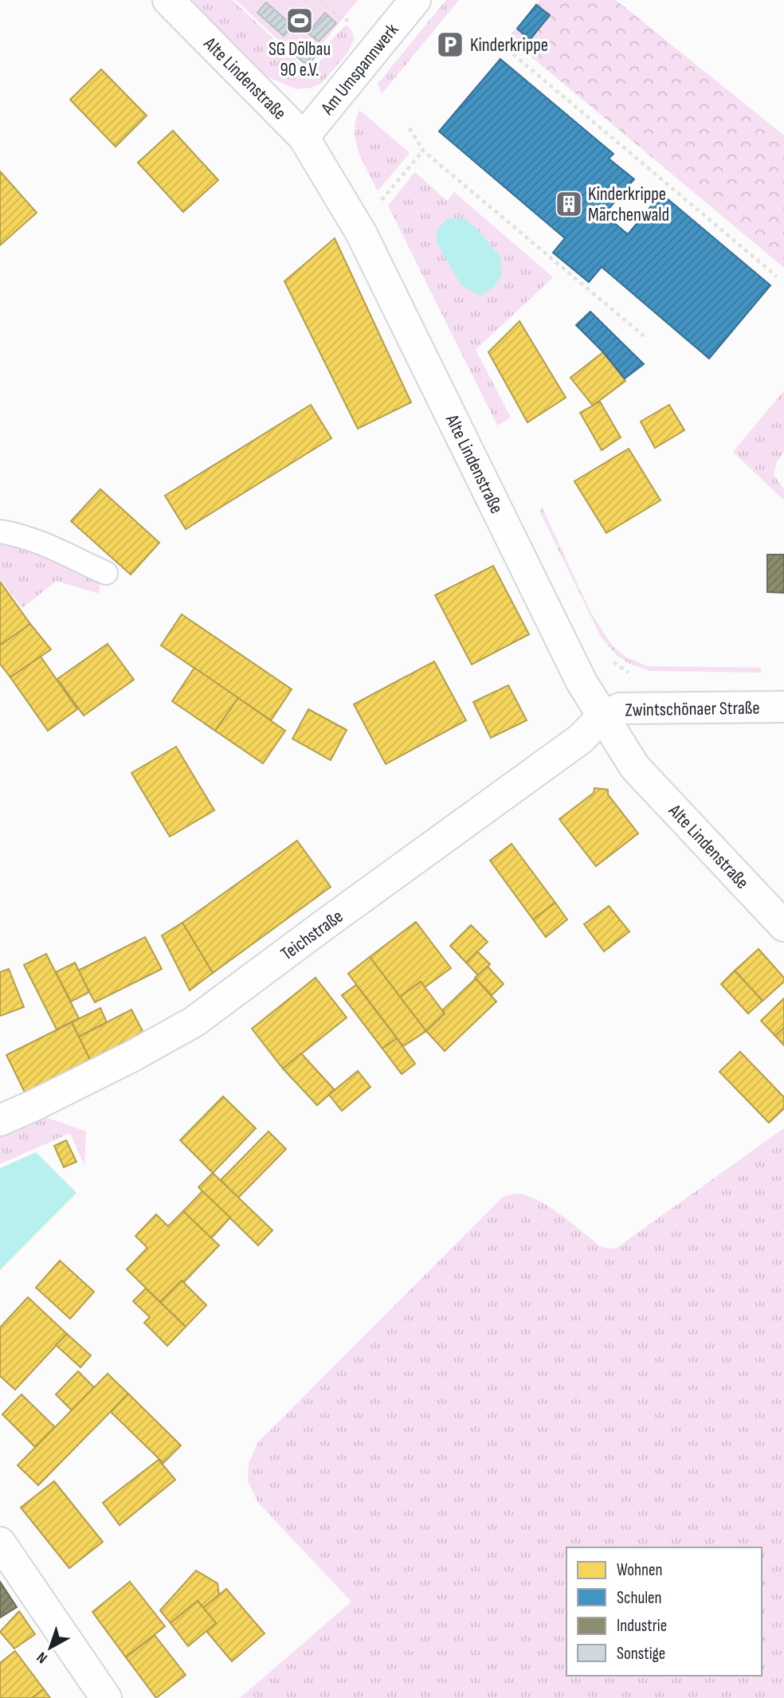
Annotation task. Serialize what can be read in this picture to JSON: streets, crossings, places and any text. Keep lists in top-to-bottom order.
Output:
{
  "streets": {
    "street": [
      "Am Umspannwerk",
      "Alte Lindenstraße",
      "Zwintschönaer Straße",
      "Teichstraße"
    ]
  },
  "crossings": [
    ["Am Umspannwerk", "Alte Lindenstraße"],
    ["Alte Lindenstraße", "Zwintschönaer Straße"],
    ["Alte Lindenstraße", "Teichstraße"],
    ["Zwintschönaer Straße", "Teichstraße"]
  ],
  "places": {
    "sports": ["SG Dölbau 90 e.V."],
    "parking": ["Kinderkrippe"],
    "building": ["Kinderkrippe Märchenwald"]
  },
  "legend": [
    "Wohnen",
    "Schulen",
    "Industrie",
    "Sonstige"
  ],
  "north": "bottom left"
}
